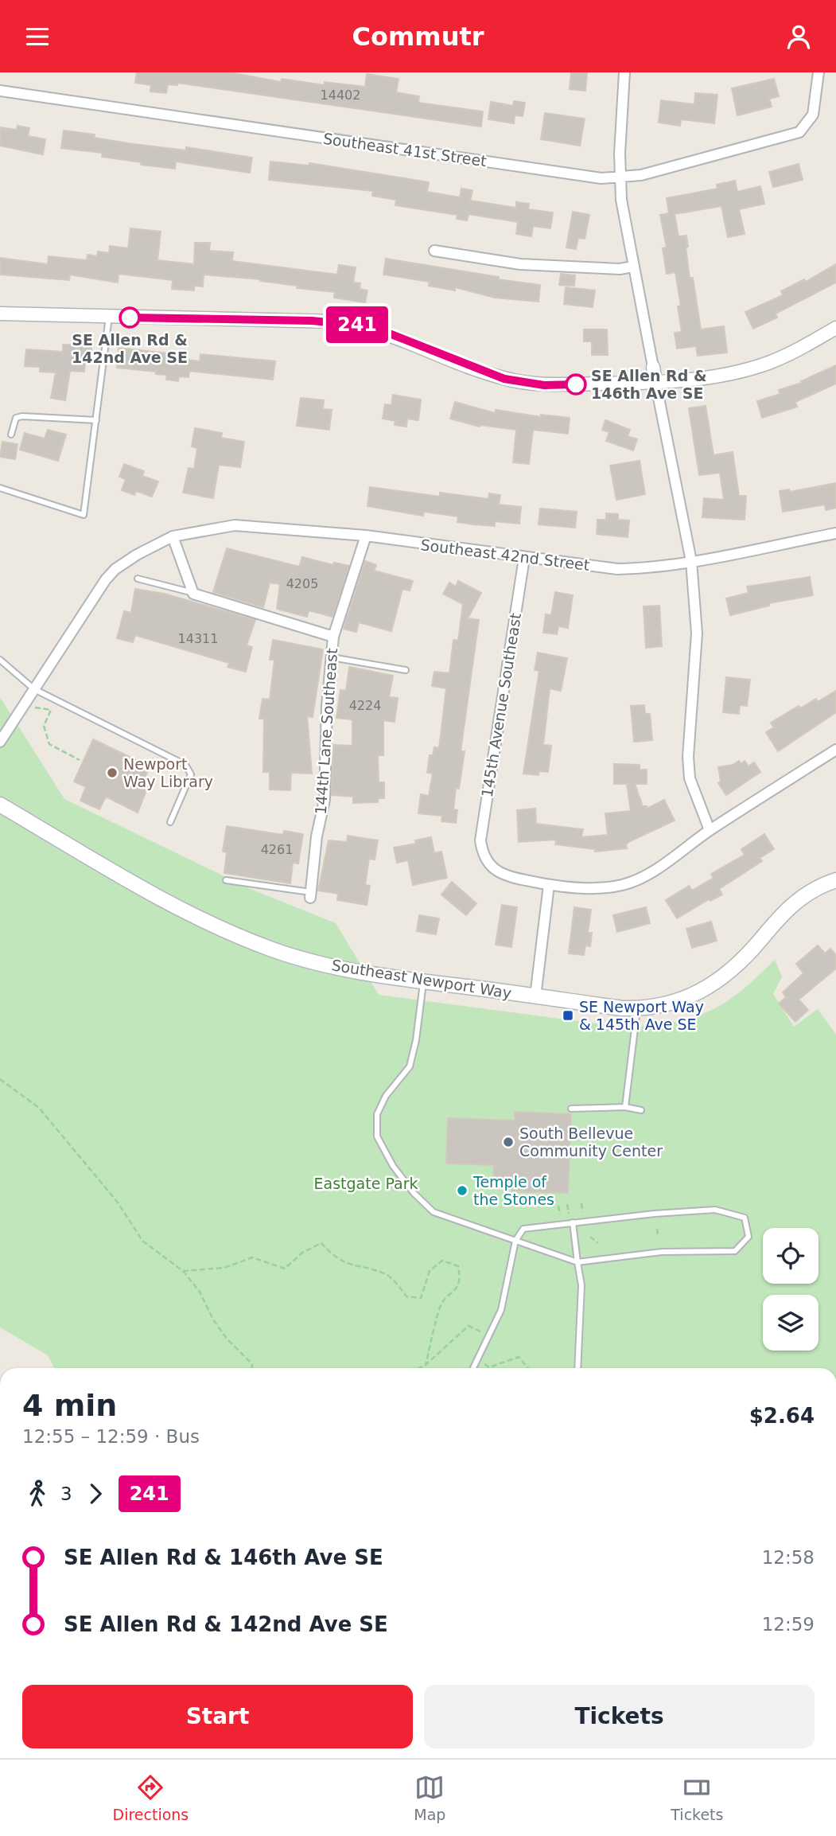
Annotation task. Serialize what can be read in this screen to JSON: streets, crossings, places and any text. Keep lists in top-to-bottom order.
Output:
{
  "streets": {
    "main road": ["Southeast Newport Way"],
    "street": [
      "Southeast 41st Street",
      "Southeast 42nd Street",
      "145th Avenue Southeast",
      "144th Lane Southeast"
    ]
  },
  "crossings": [
    ["Southeast 42nd Street", "145th Avenue Southeast"],
    ["Southeast 42nd Street", "144th Lane Southeast"]
  ],
  "parks": ["Eastgate Park"],
  "places": {
    "other": [
      "SE Allen Rd & 142nd Ave SE",
      "SE Allen Rd & 146th Ave SE",
      "Newport Way Library",
      "South Bellevue Community Center",
      "Temple of the Stones"
    ],
    "transit": ["SE Newport Way & 145th Ave SE"]
  },
  "lines": ["bus line 241"],
  "house_numbers": [
    "14402",
    "4205",
    "14311",
    "4224",
    "4261"
  ],
  "page": {
    "header": "Commutr",
    "on_map": "241",
    "heading": ["4 min", "12:55 – 12:59 · Bus", "$2.64"],
    "legs": ["3", "241"],
    "list": [
      {
        "name": "SE Allen Rd & 146th Ave SE",
        "value": "12:58"
      },
      {
        "name": "SE Allen Rd & 142nd Ave SE",
        "value": "12:59"
      }
    ],
    "buttons": ["Start", "Tickets"],
    "tabs": ["Directions", "Map", "Tickets"]
  }
}
